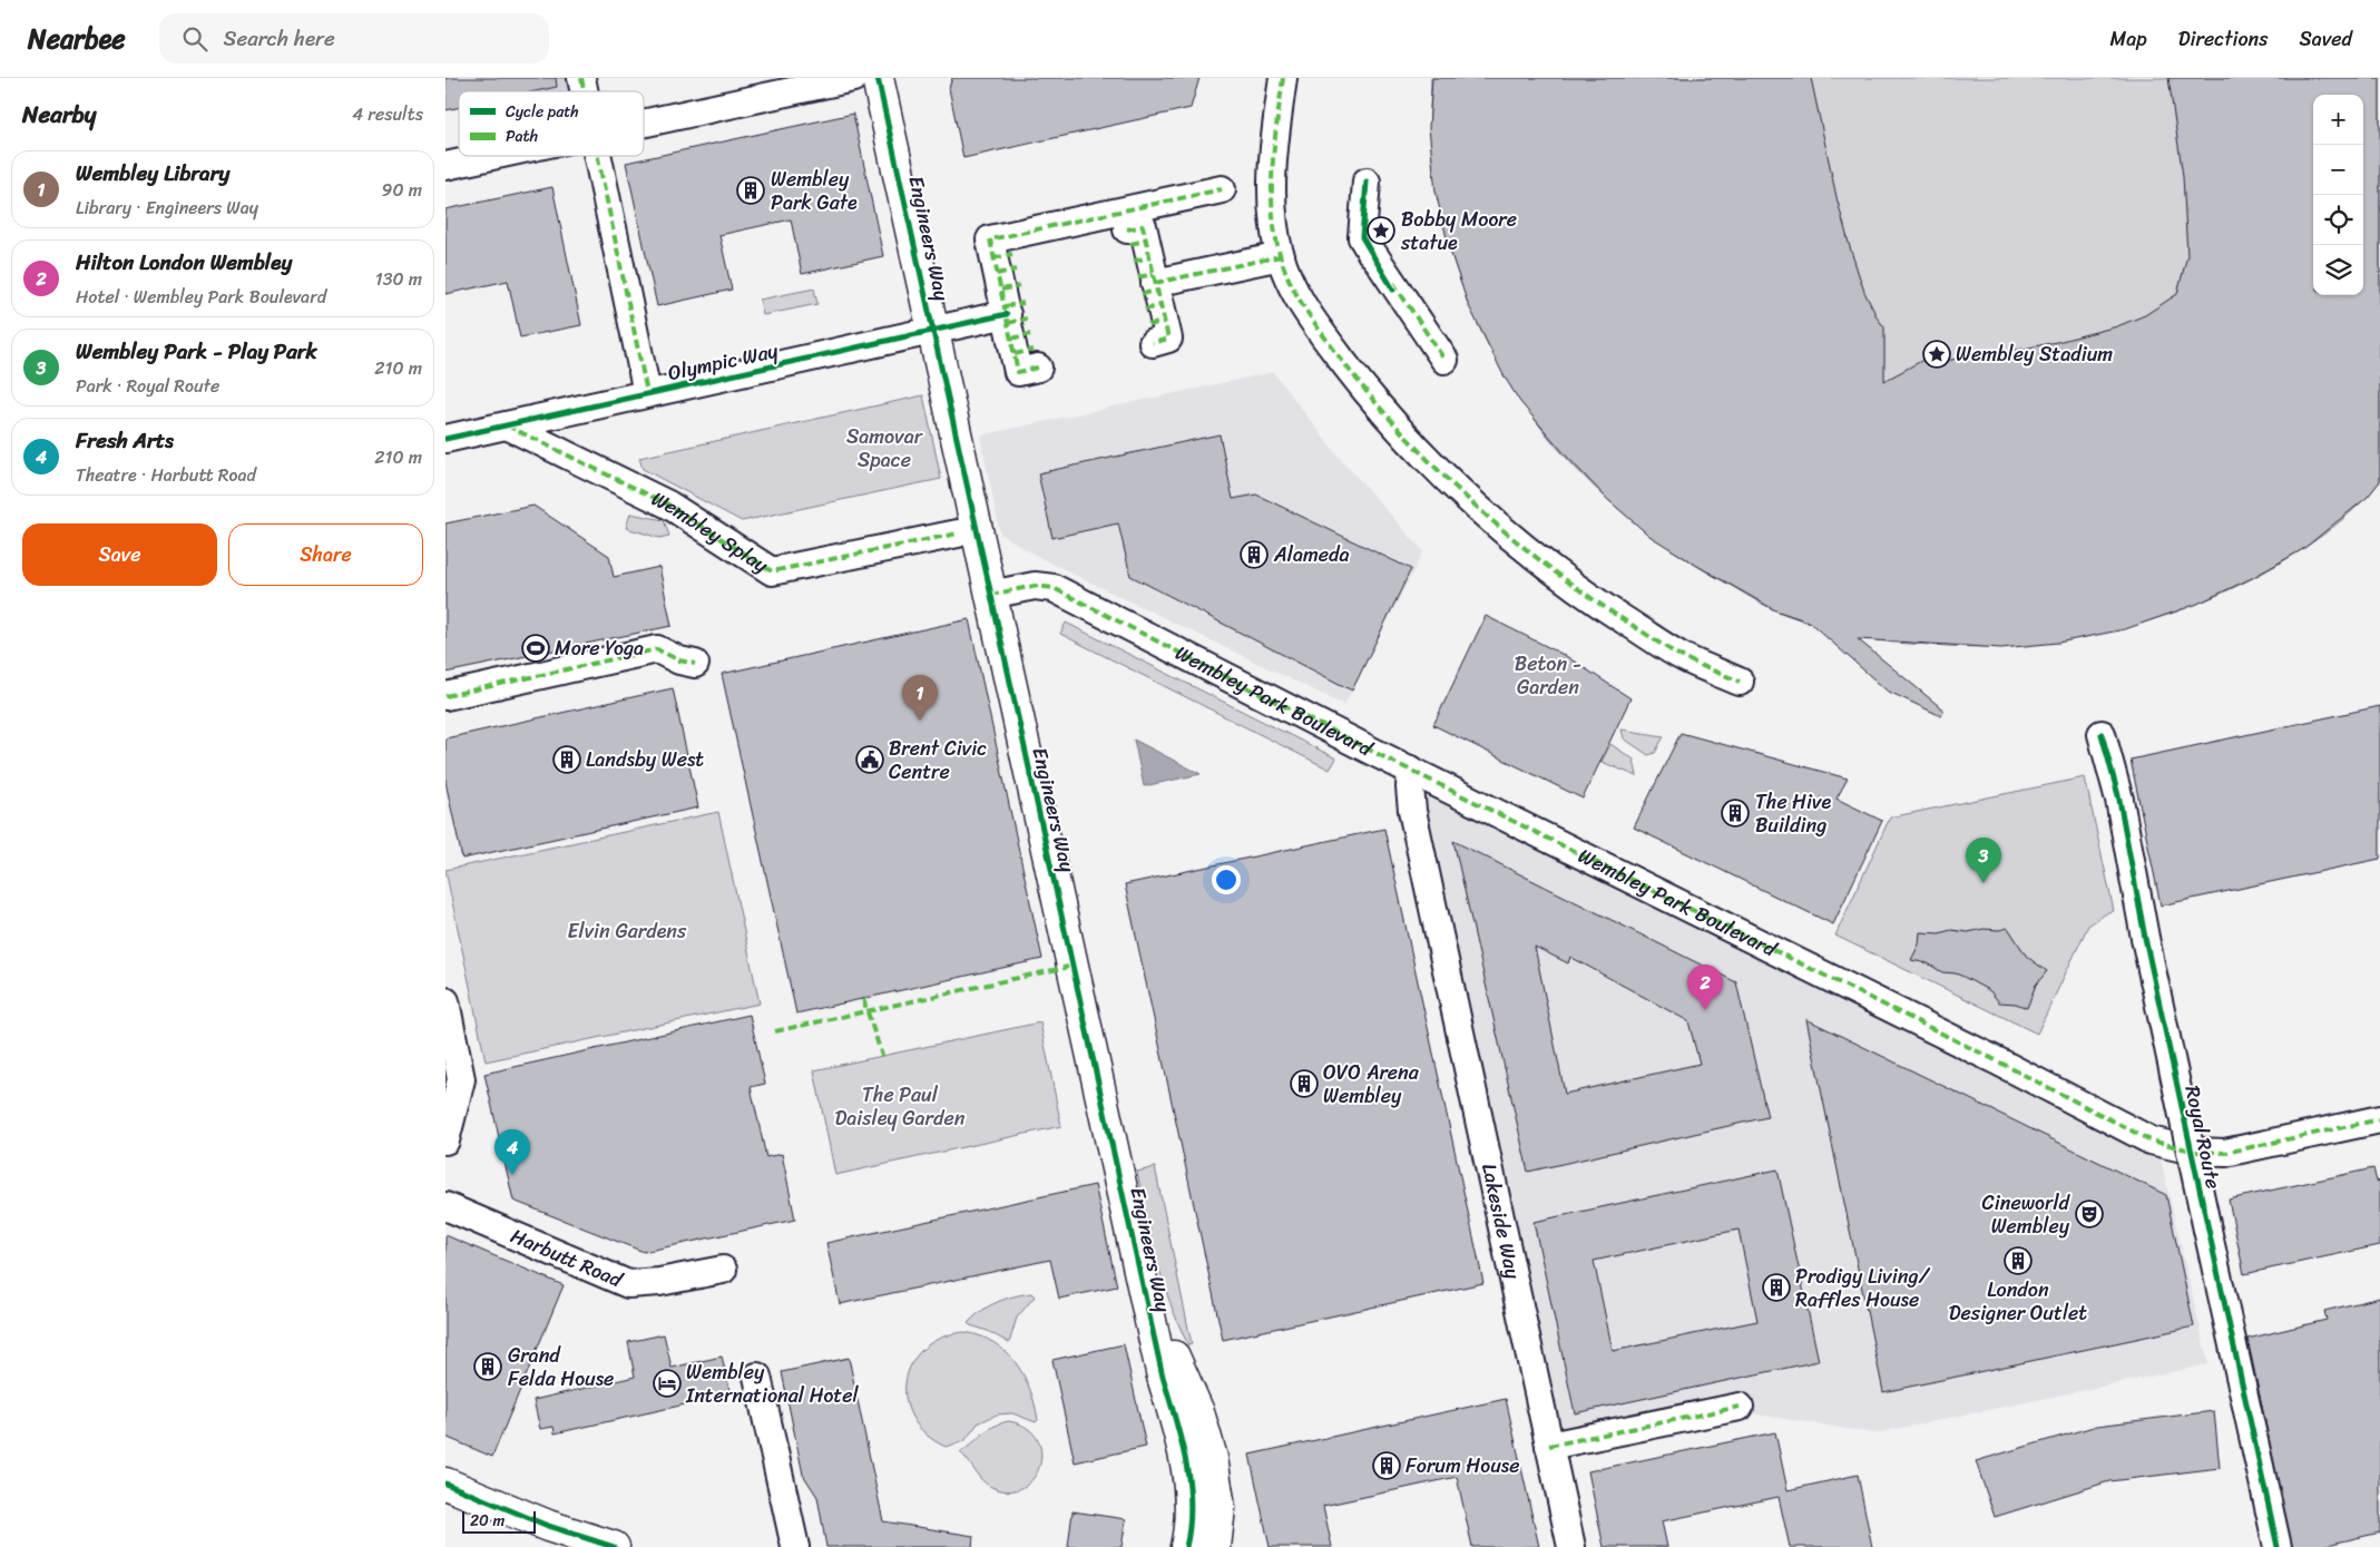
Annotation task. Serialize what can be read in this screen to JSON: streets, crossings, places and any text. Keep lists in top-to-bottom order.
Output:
{
  "streets": {
    "street": [
      "Engineers Way",
      "Olympic Way",
      "Wembley Splay",
      "Wembley Park Boulevard",
      "Royal Route",
      "Lakeside Way",
      "Harbutt Road"
    ]
  },
  "crossings": [
    ["Engineers Way", "Olympic Way"],
    ["Engineers Way", "Wembley Park Boulevard"],
    ["Olympic Way", "Wembley Splay"],
    ["Wembley Park Boulevard", "Lakeside Way"]
  ],
  "parks": [
    "Samovar Space",
    "Beton - Garden",
    "Elvin Gardens",
    "The Paul Daisley Garden"
  ],
  "places": {
    "building": [
      "Wembley Park Gate",
      "Alameda",
      "Landsby West",
      "The Hive Building",
      "OVO Arena Wembley",
      "London Designer Outlet",
      "Prodigy Living/ Raffles House",
      "Grand Felda House",
      "Forum House"
    ],
    "place": ["Bobby Moore statue", "Wembley Stadium"],
    "sports": ["More Yoga"],
    "public building": ["Brent Civic Centre"],
    "theatre": ["Cineworld Wembley"],
    "hotel": ["Wembley International Hotel"]
  },
  "legend": ["Cycle path", "Path"],
  "scale_bar": "20 m",
  "page": {
    "header": "Nearbee",
    "search": "Search here",
    "nav": ["Map", "Directions", "Saved"],
    "heading": ["Nearby", "4 results"],
    "map_buttons": ["+", "−"],
    "list": [
      {
        "mark": "1",
        "name": "Wembley Library",
        "note": "Library · Engineers Way",
        "value": "90 m"
      },
      {
        "mark": "2",
        "name": "Hilton London Wembley",
        "note": "Hotel · Wembley Park Boulevard",
        "value": "130 m"
      },
      {
        "mark": "3",
        "name": "Wembley Park - Play Park",
        "note": "Park · Royal Route",
        "value": "210 m"
      },
      {
        "mark": "4",
        "name": "Fresh Arts",
        "note": "Theatre · Harbutt Road",
        "value": "210 m"
      }
    ],
    "buttons": ["Save", "Share"],
    "pins": [
      "1",
      "3",
      "2",
      "4"
    ],
    "scale": "20 m"
  }
}
